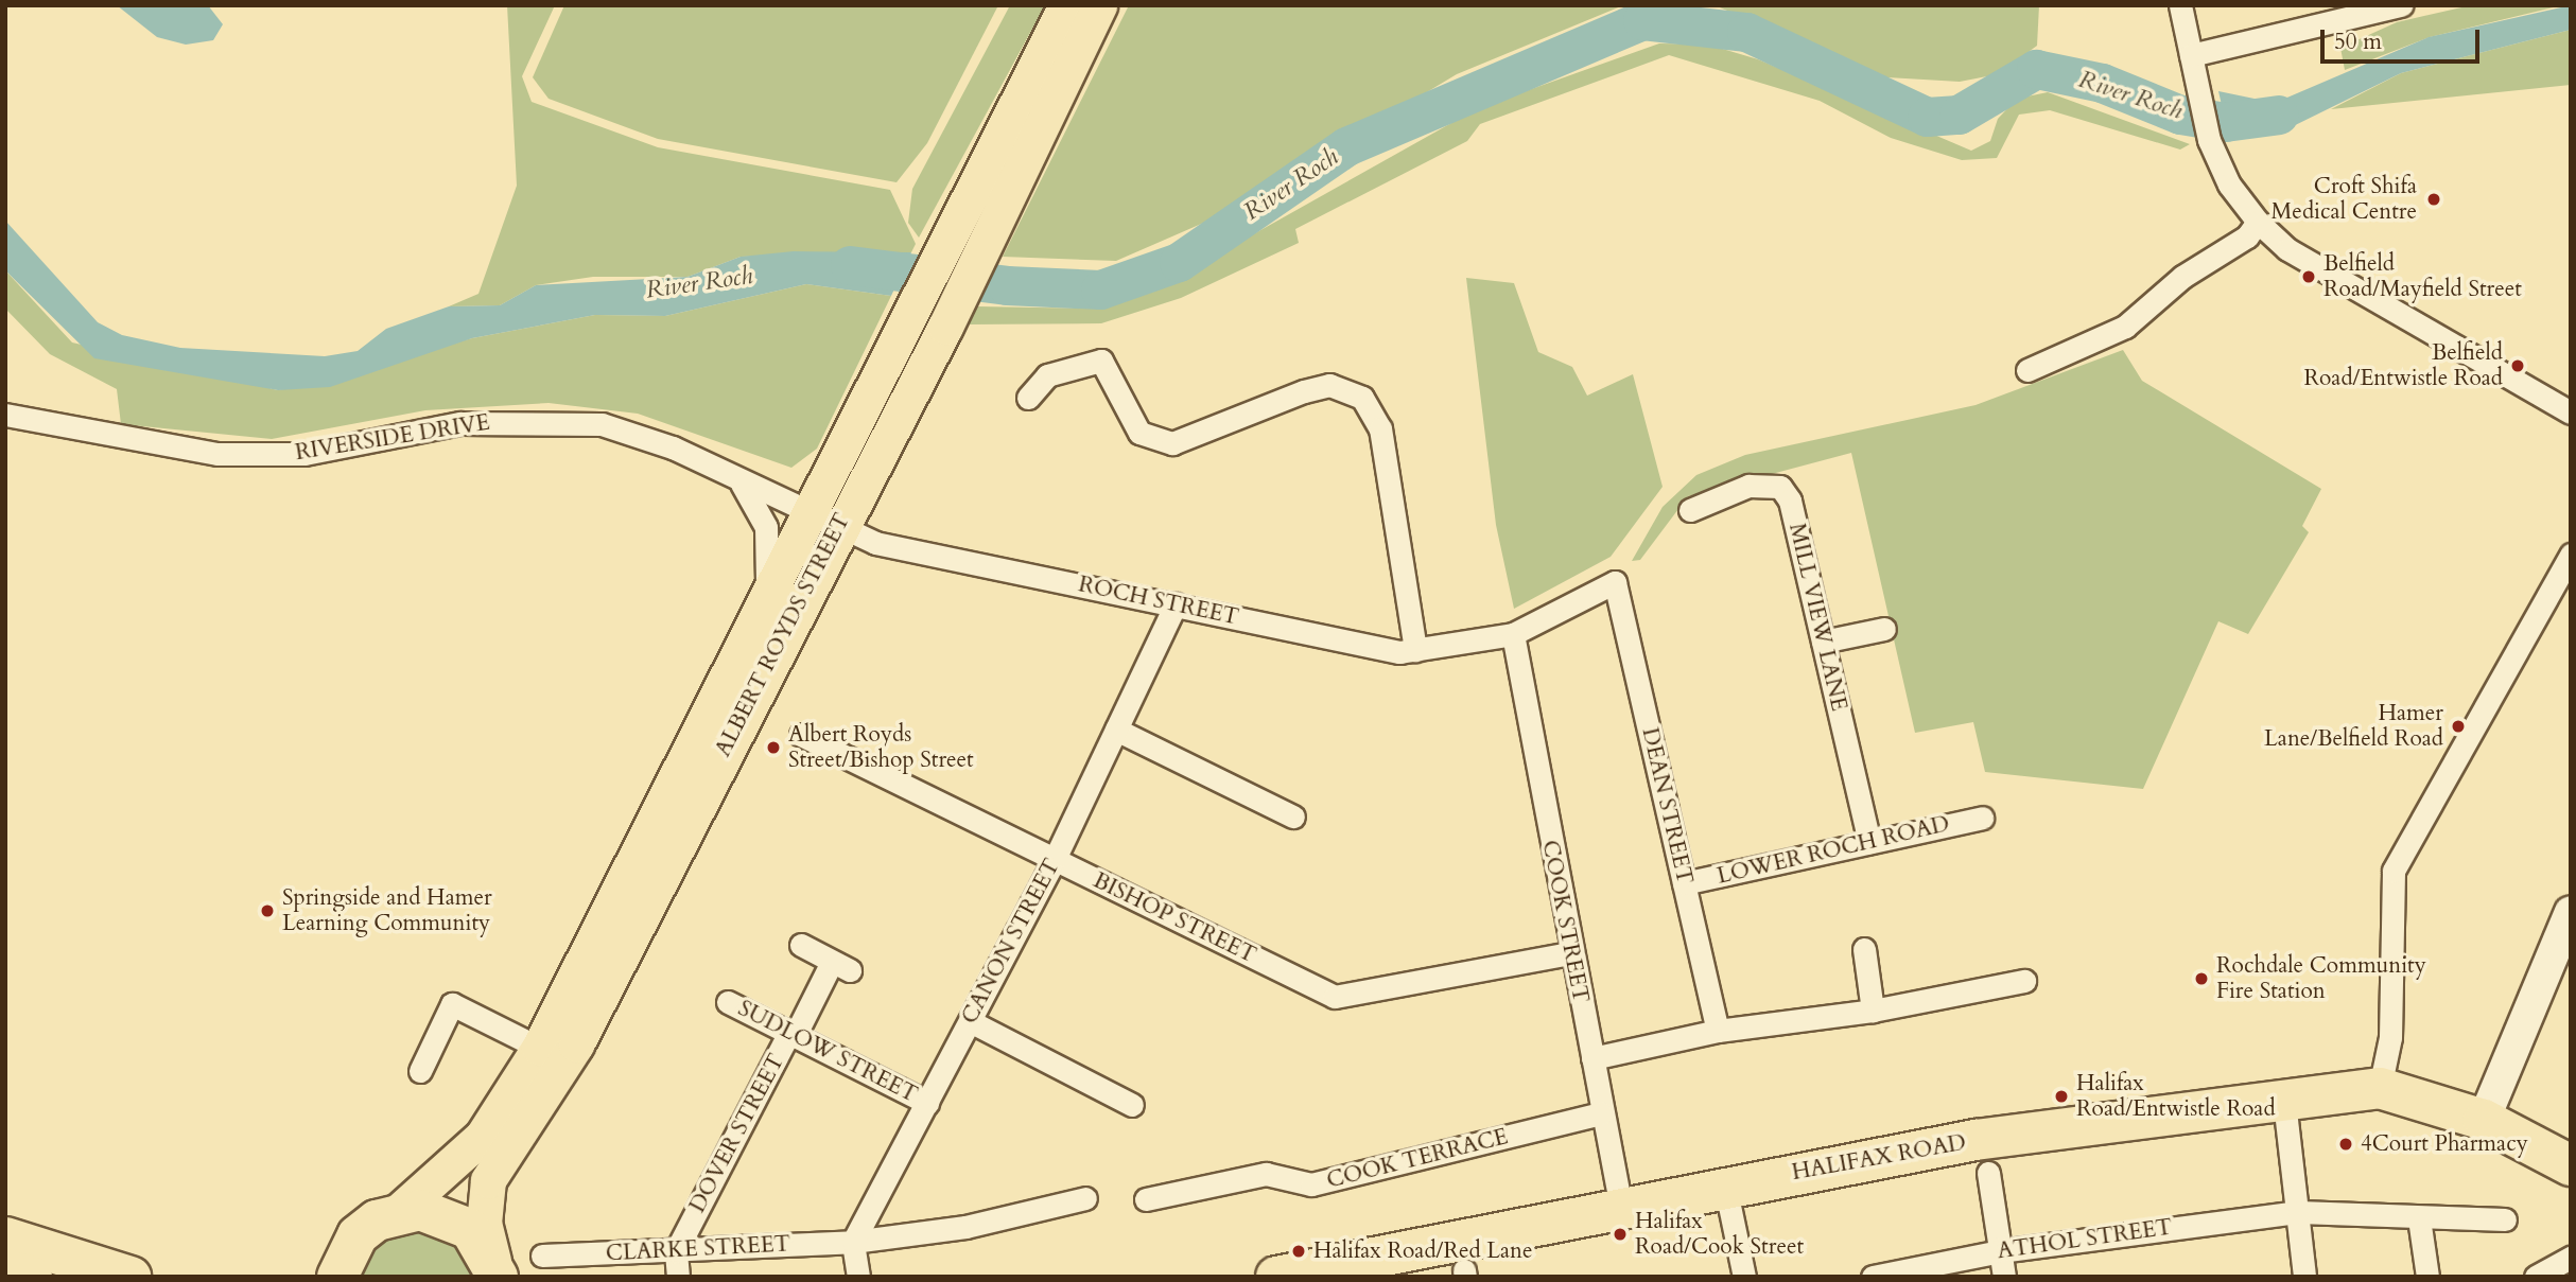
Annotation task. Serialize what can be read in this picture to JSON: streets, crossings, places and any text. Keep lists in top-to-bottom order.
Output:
{
  "streets": {
    "highway": ["HALIFAX ROAD"],
    "main road": ["ALBERT ROYDS STREET"],
    "street": [
      "RIVERSIDE DRIVE",
      "ROCH STREET",
      "MILL VIEW LANE",
      "DEAN STREET",
      "LOWER ROCH ROAD",
      "BISHOP STREET",
      "COOK STREET",
      "CANON STREET",
      "SUDLOW STREET",
      "DOVER STREET",
      "COOK TERRACE",
      "ATHOL STREET",
      "CLARKE STREET"
    ]
  },
  "crossings": [
    ["RIVERSIDE DRIVE", "ROCH STREET"],
    ["RIVERSIDE DRIVE", "ALBERT ROYDS STREET"],
    ["ROCH STREET", "ALBERT ROYDS STREET"],
    ["ROCH STREET", "DEAN STREET"],
    ["ROCH STREET", "COOK STREET"],
    ["ROCH STREET", "CANON STREET"],
    ["MILL VIEW LANE", "LOWER ROCH ROAD"],
    ["DEAN STREET", "LOWER ROCH ROAD"],
    ["BISHOP STREET", "COOK STREET"],
    ["BISHOP STREET", "CANON STREET"],
    ["COOK STREET", "HALIFAX ROAD"],
    ["COOK STREET", "COOK TERRACE"],
    ["CANON STREET", "SUDLOW STREET"],
    ["CANON STREET", "CLARKE STREET"],
    ["SUDLOW STREET", "DOVER STREET"],
    ["DOVER STREET", "CLARKE STREET"]
  ],
  "water": ["River Roch"],
  "places": [
    "Croft Shifa Medical Centre",
    "Belfield Road/Mayfield Street",
    "Belfield Road/Entwistle Road",
    "Hamer Lane/Belfield Road",
    "Albert Royds Street/Bishop Street",
    "Springside and Hamer Learning Community",
    "Rochdale Community Fire Station",
    "Halifax Road/Entwistle Road",
    "4Court Pharmacy",
    "Halifax Road/Cook Street",
    "Halifax Road/Red Lane"
  ],
  "scale_bar": "50 m"
}
